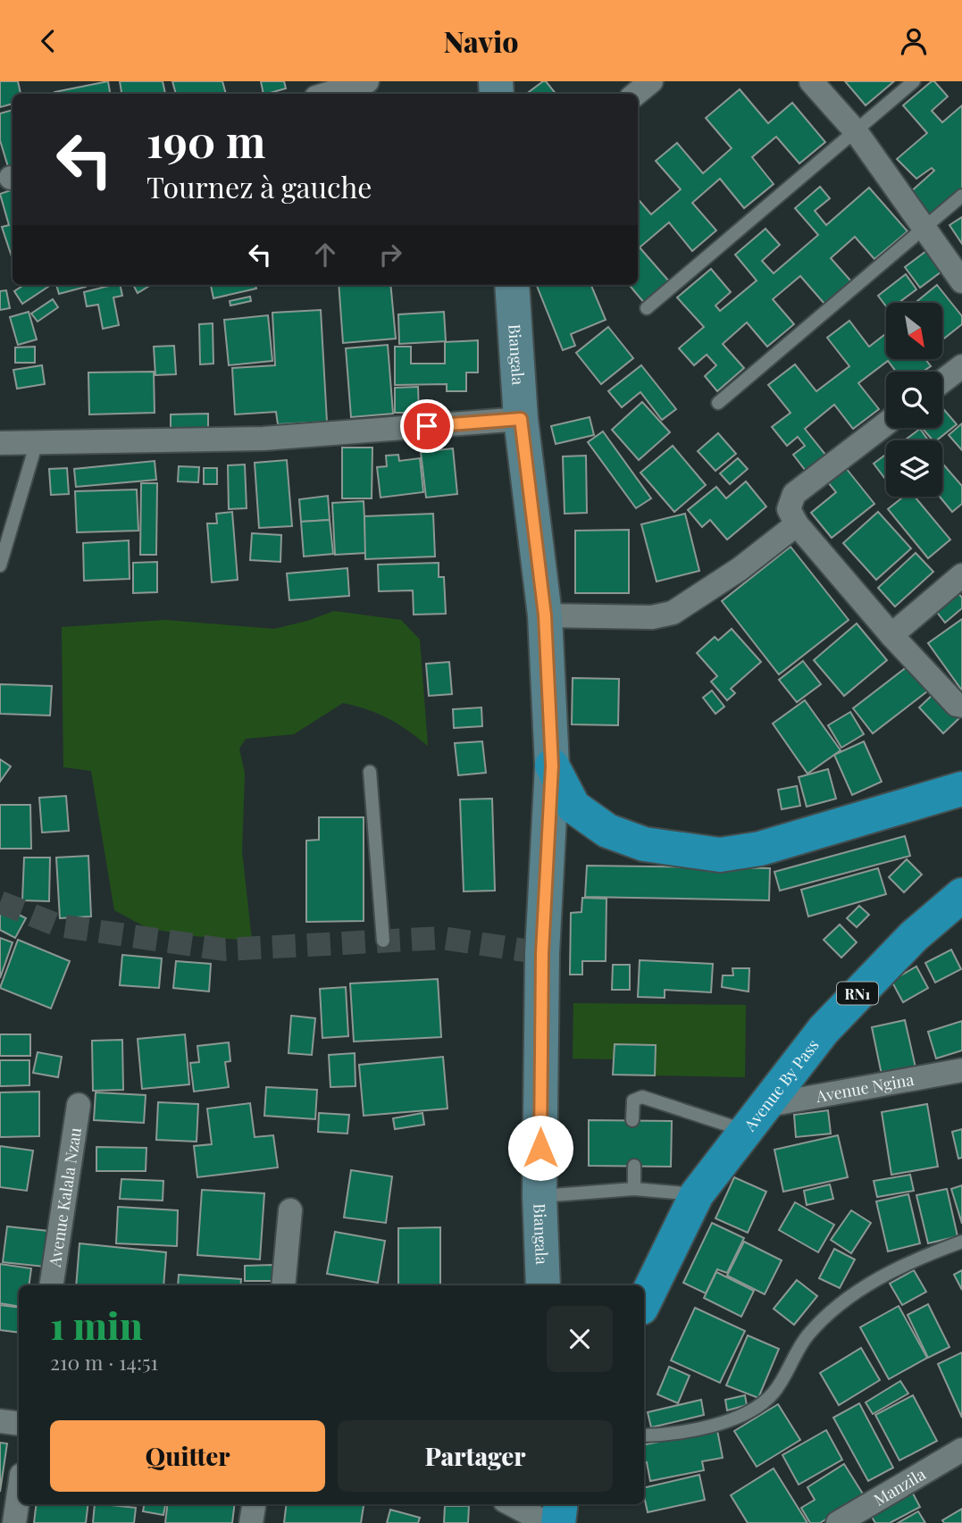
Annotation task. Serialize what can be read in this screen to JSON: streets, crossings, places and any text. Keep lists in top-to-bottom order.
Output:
{
  "streets": {
    "highway": ["RN1", "Avenue By Pass"],
    "street": [
      "Biangala",
      "Avenue Ngina",
      "Avenue Kalala Nzau",
      "Manzila"
    ]
  },
  "crossings": [
    ["Avenue By Pass", "Avenue Ngina"]
  ],
  "north": "bottom right",
  "page": {
    "header": "Navio",
    "turn": ["190 m", "Tournez à gauche"],
    "heading": ["1 min", "210 m · 14:51"],
    "buttons": ["Quitter", "Partager"]
  }
}
